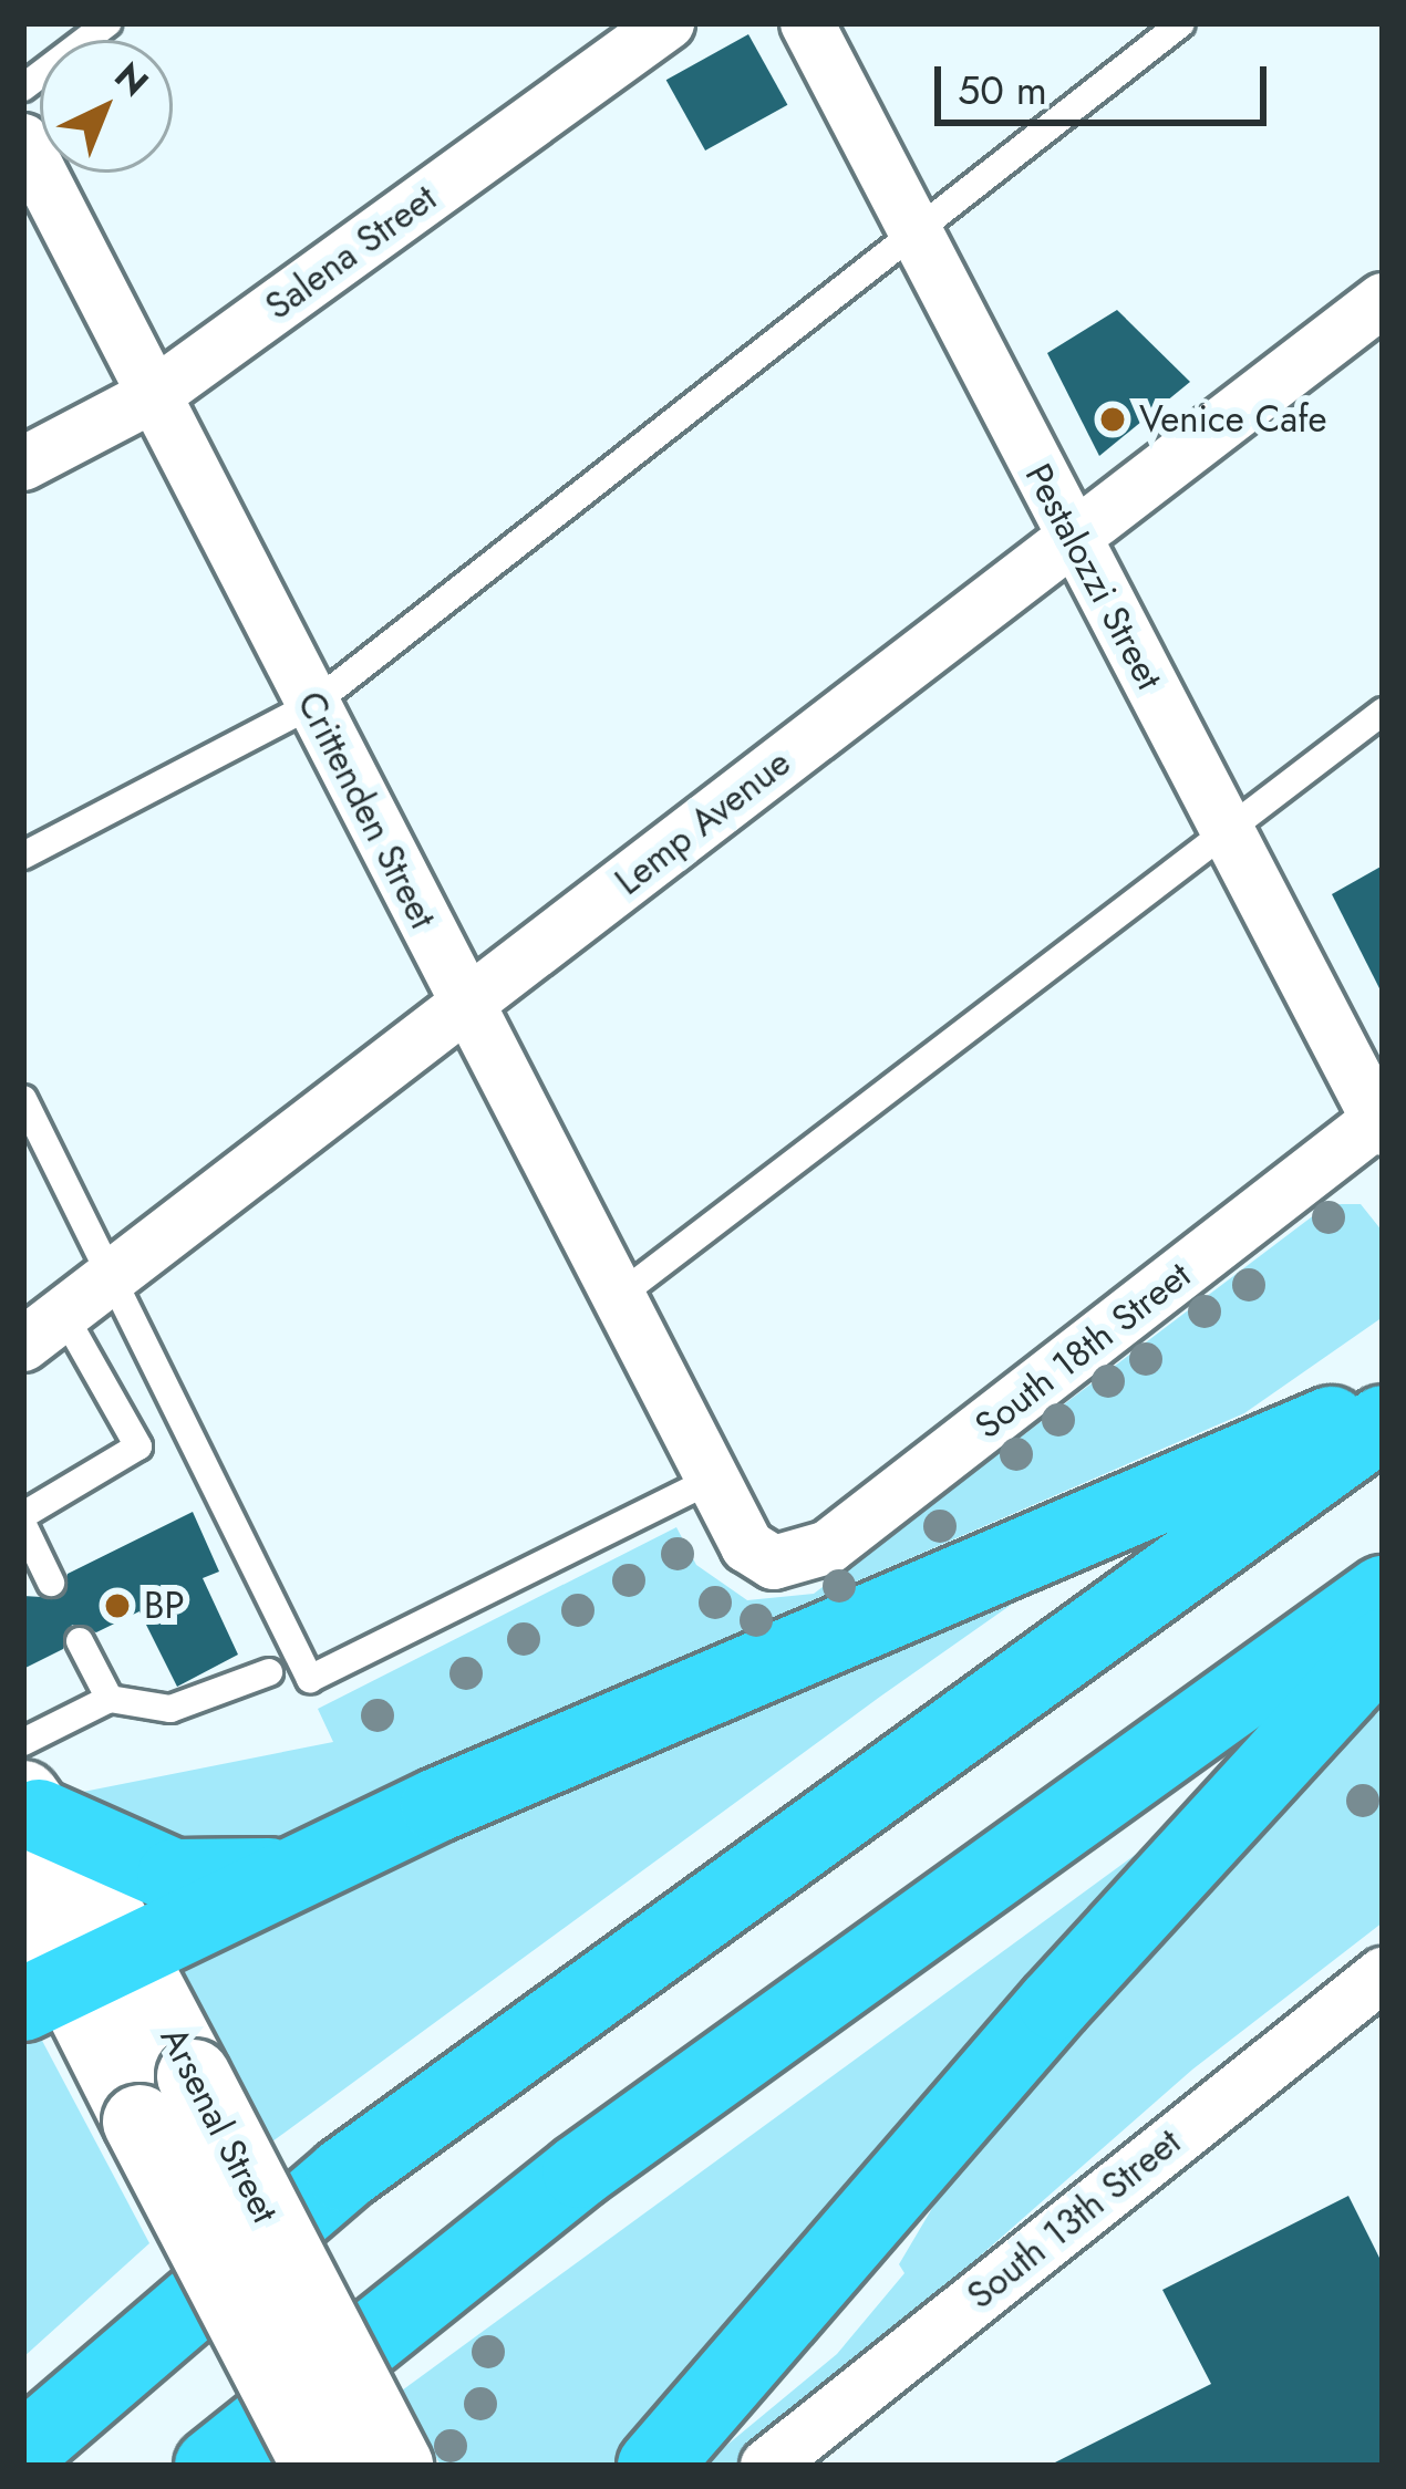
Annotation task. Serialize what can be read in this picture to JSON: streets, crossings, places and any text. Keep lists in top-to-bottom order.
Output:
{
  "streets": {
    "main road": ["Arsenal Street"],
    "street": [
      "Salena Street",
      "Pestalozzi Street",
      "Crittenden Street",
      "Lemp Avenue",
      "South 18th Street",
      "South 13th Street"
    ]
  },
  "crossings": [
    ["Salena Street", "Crittenden Street"],
    ["Pestalozzi Street", "Lemp Avenue"],
    ["Pestalozzi Street", "South 18th Street"],
    ["Crittenden Street", "Lemp Avenue"],
    ["Crittenden Street", "South 18th Street"]
  ],
  "places": ["Venice Cafe", "BP"],
  "scale_bar": "50 m",
  "north": "top right"
}
